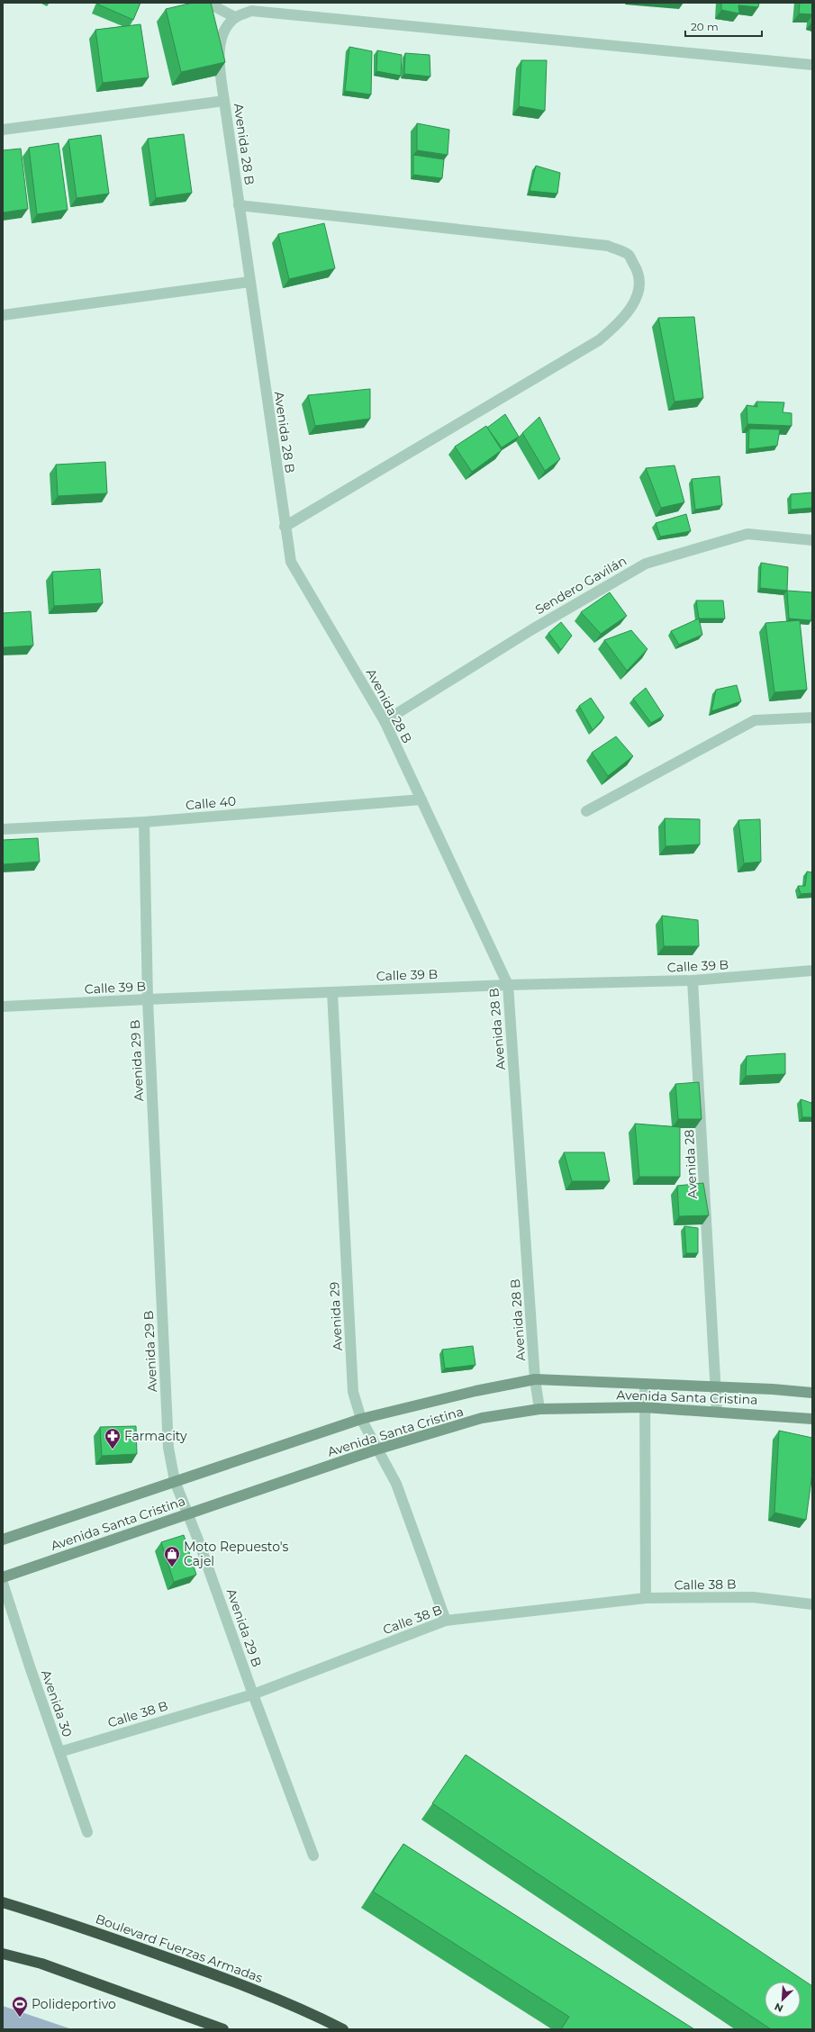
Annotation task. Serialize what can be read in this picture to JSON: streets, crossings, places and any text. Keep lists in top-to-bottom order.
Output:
{
  "streets": {
    "highway": ["Boulevard Fuerzas Armadas"],
    "street": [
      "Avenida 28 B",
      "Sendero Gavilán",
      "Calle 40",
      "Calle 39 B",
      "Avenida 29 B",
      "Avenida 28",
      "Avenida 29",
      "Avenida Santa Cristina",
      "Calle 38 B",
      "Avenida 30"
    ]
  },
  "crossings": [
    ["Avenida 28 B", "Sendero Gavilán"],
    ["Avenida 28 B", "Calle 40"],
    ["Avenida 28 B", "Calle 39 B"],
    ["Avenida 28 B", "Avenida Santa Cristina"],
    ["Calle 40", "Avenida 29 B"],
    ["Calle 39 B", "Avenida 29 B"],
    ["Calle 39 B", "Avenida 28"],
    ["Calle 39 B", "Avenida 29"],
    ["Avenida 29 B", "Avenida Santa Cristina"],
    ["Avenida 29 B", "Calle 38 B"],
    ["Avenida 28", "Avenida Santa Cristina"],
    ["Avenida 29", "Avenida Santa Cristina"],
    ["Avenida 29", "Calle 38 B"],
    ["Calle 38 B", "Avenida 30"]
  ],
  "places": {
    "pharmacy": ["Farmacity"],
    "shop": ["Moto Repuesto's Cajel"],
    "sports": ["Polideportivo"]
  },
  "scale_bar": "20 m",
  "north": "bottom left"
}
